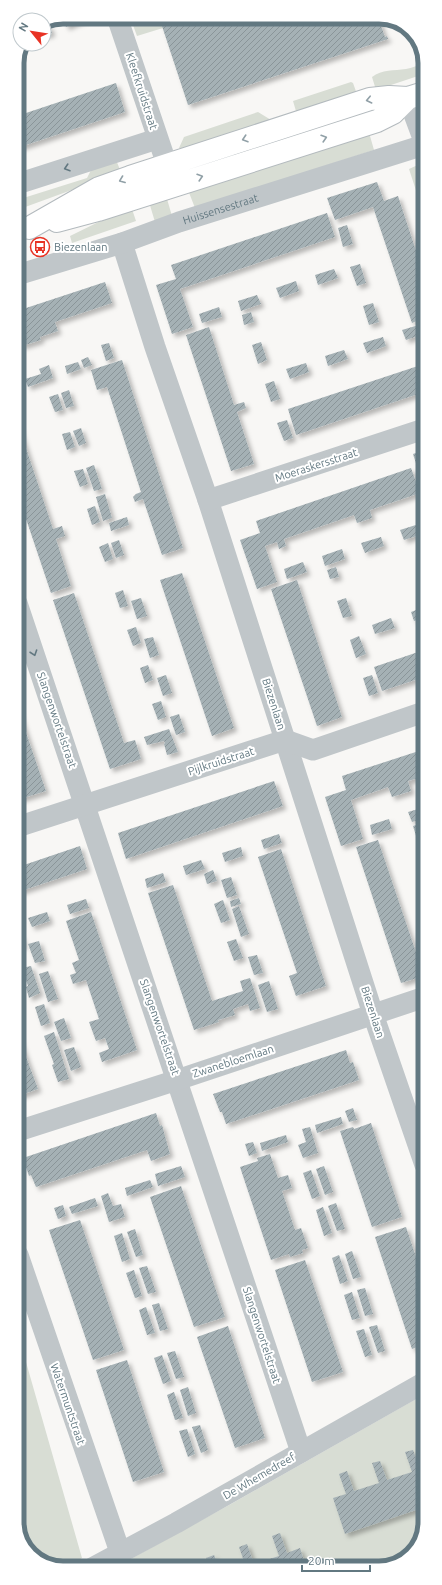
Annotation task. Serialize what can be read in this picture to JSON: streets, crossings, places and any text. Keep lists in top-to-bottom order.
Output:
{
  "streets": {
    "street": [
      "Kleefkruidstraat",
      "Huissensestraat",
      "Moeraskersstraat",
      "Biezenlaan",
      "Slangenwortelstraat",
      "Pijlkruidstraat",
      "Zwanebloemlaan",
      "Watermuntstraat",
      "De Whemedreef"
    ]
  },
  "crossings": [
    ["Huissensestraat", "Biezenlaan"],
    ["Moeraskersstraat", "Biezenlaan"],
    ["Biezenlaan", "Pijlkruidstraat"],
    ["Biezenlaan", "Zwanebloemlaan"],
    ["Slangenwortelstraat", "Pijlkruidstraat"],
    ["Slangenwortelstraat", "Zwanebloemlaan"],
    ["Slangenwortelstraat", "De Whemedreef"],
    ["Watermuntstraat", "De Whemedreef"]
  ],
  "places": {
    "bus stop": ["Biezenlaan"]
  },
  "scale_bar": "20 m",
  "north": "top left"
}
